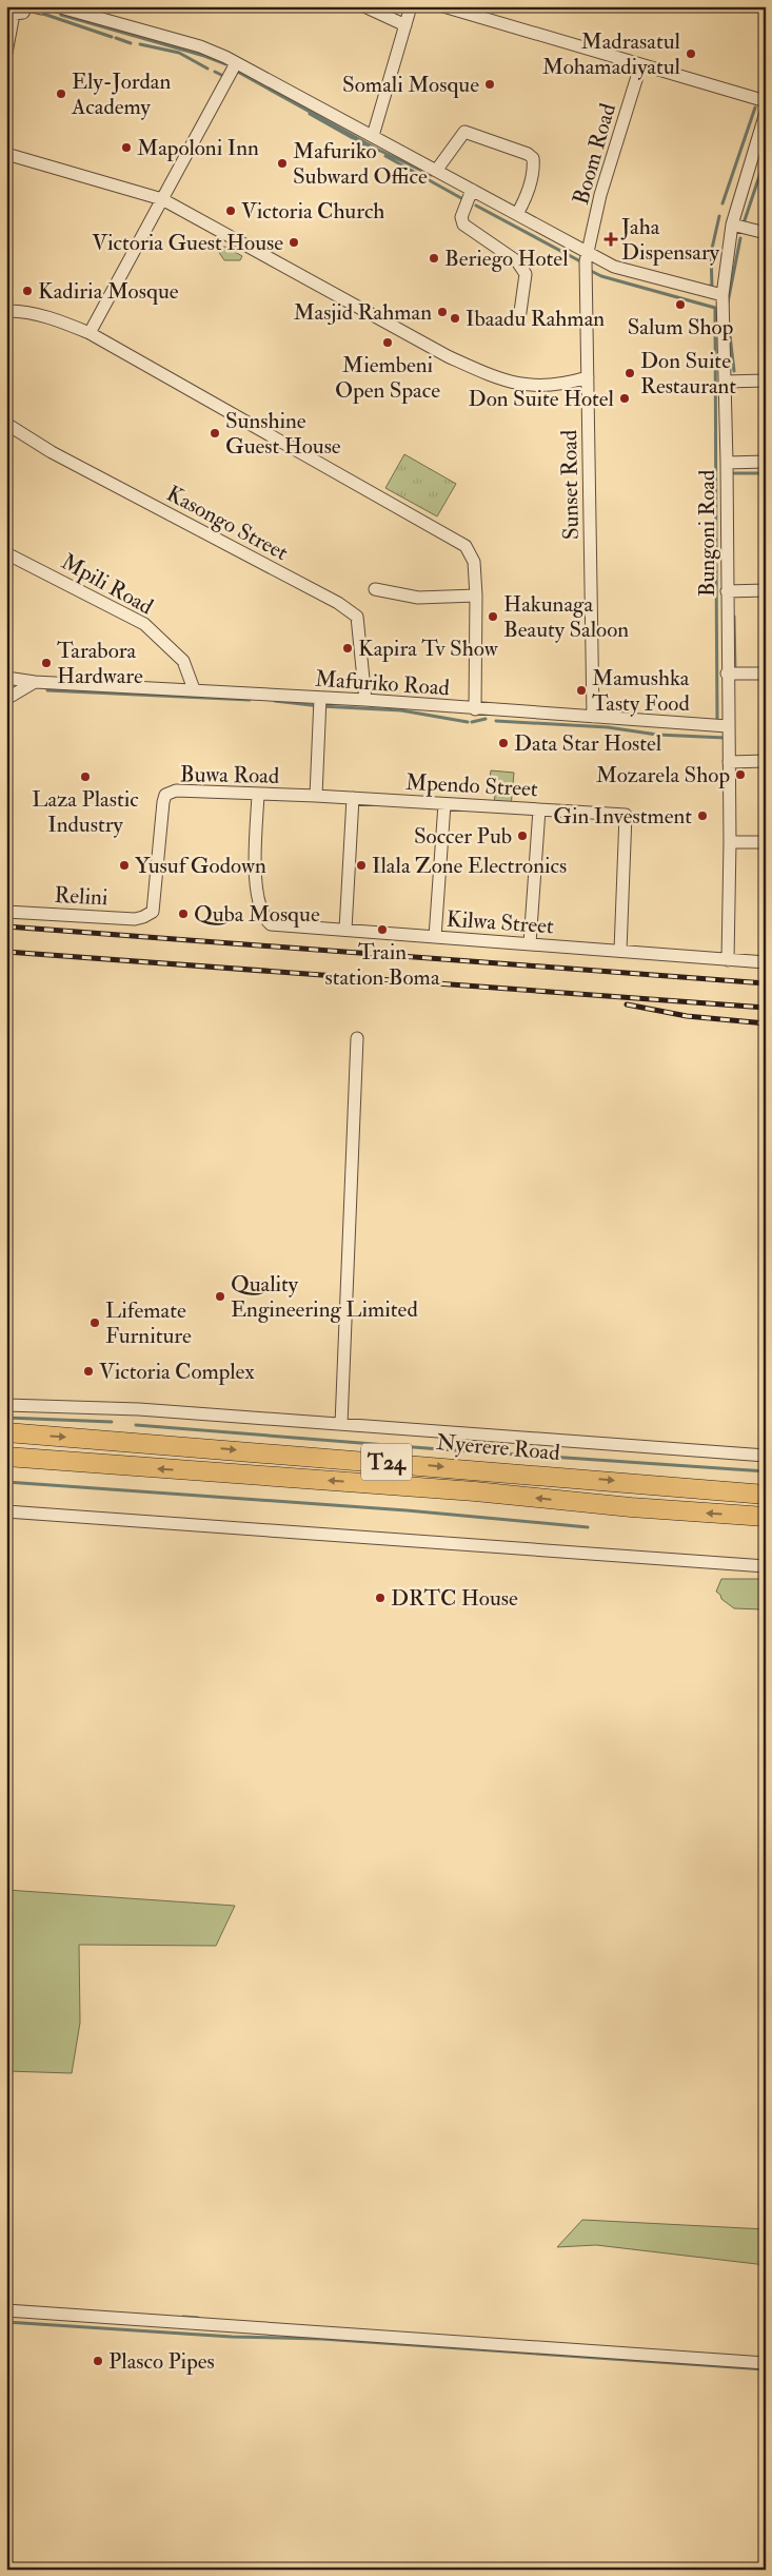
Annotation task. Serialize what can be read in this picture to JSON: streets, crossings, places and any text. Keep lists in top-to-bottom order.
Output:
{
  "streets": {
    "highway": ["Nyerere Road", "T24"],
    "street": [
      "Boom Road",
      "Sunset Road",
      "Kasongo Street",
      "Bungoni Road",
      "Mpili Road",
      "Mafuriko Road",
      "Buwa Road",
      "Mpendo Street",
      "Relini",
      "Kilwa Street"
    ]
  },
  "crossings": [
    ["Boom Road", "Sunset Road"],
    ["Sunset Road", "Mafuriko Road"],
    ["Kasongo Street", "Mafuriko Road"],
    ["Bungoni Road", "Mafuriko Road"],
    ["Bungoni Road", "Kilwa Street"],
    ["Mpili Road", "Mafuriko Road"],
    ["Buwa Road", "Mpendo Street"],
    ["Buwa Road", "Relini"],
    ["Buwa Road", "Kilwa Street"],
    ["Mpendo Street", "Kilwa Street"]
  ],
  "places": {
    "other": [
      "Madrasatul Mohamadiyatul",
      "Somali Mosque",
      "Ely-Jordan Academy",
      "Mapoloni Inn",
      "Mafuriko Subward Office",
      "Victoria Church",
      "Victoria Guest House",
      "Beriego Hotel",
      "Kadiria Mosque",
      "Salum Shop",
      "Masjid Rahman",
      "Ibaadu Rahman",
      "Miembeni Open Space",
      "Don Suite Restaurant",
      "Don Suite Hotel",
      "Sunshine Guest House",
      "Hakunaga Beauty Saloon",
      "Kapira Tv Show",
      "Tarabora Hardware",
      "Mamushka Tasty Food",
      "Data Star Hostel",
      "Mozarela Shop",
      "Laza Plastic Industry",
      "Gin Investment",
      "Soccer Pub",
      "Yusuf Godown",
      "Ilala Zone Electronics",
      "Quba Mosque",
      "Train station Boma",
      "Quality Engineering Limited",
      "Lifemate Furniture",
      "Victoria Complex",
      "DRTC House",
      "Plasco Pipes"
    ],
    "health": ["Jaha Dispensary"]
  }
}
